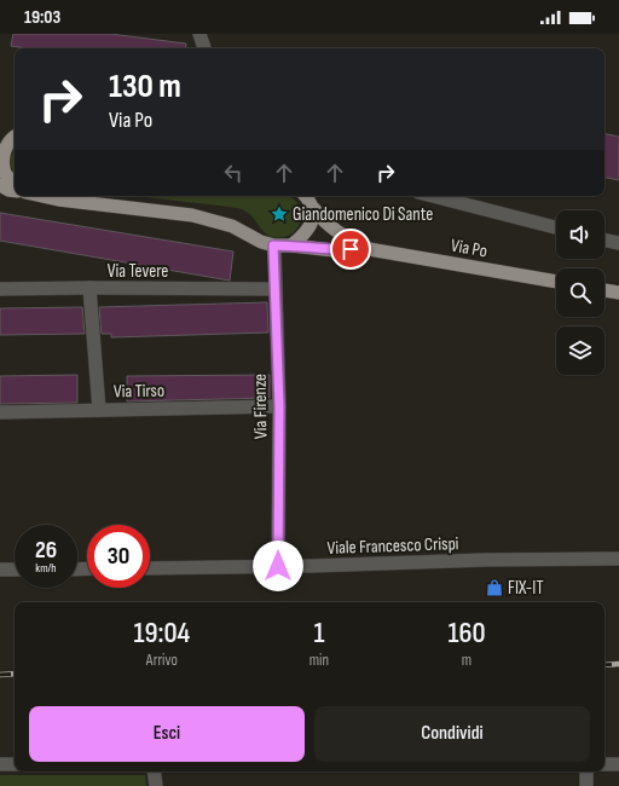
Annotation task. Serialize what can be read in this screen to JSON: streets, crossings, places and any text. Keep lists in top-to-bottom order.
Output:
{
  "streets": {
    "main road": ["Via Po"],
    "street": [
      "Via Tevere",
      "Via Tirso",
      "Via Firenze",
      "Viale Francesco Crispi"
    ]
  },
  "crossings": [
    ["Via Po", "Via Firenze"],
    ["Via Tevere", "Via Firenze"],
    ["Via Tirso", "Via Firenze"],
    ["Via Firenze", "Viale Francesco Crispi"]
  ],
  "places": {
    "place": ["Giandomenico Di Sante"],
    "shop": ["FIX-IT"]
  },
  "page": {
    "status": "19:03",
    "turn": ["130 m", "Via Po"],
    "speed": "26 km/h",
    "limit": "30",
    "eta": [
      "19:04",
      "Arrivo",
      "1",
      "min",
      "160",
      "m"
    ],
    "buttons": ["Esci", "Condividi"]
  }
}
